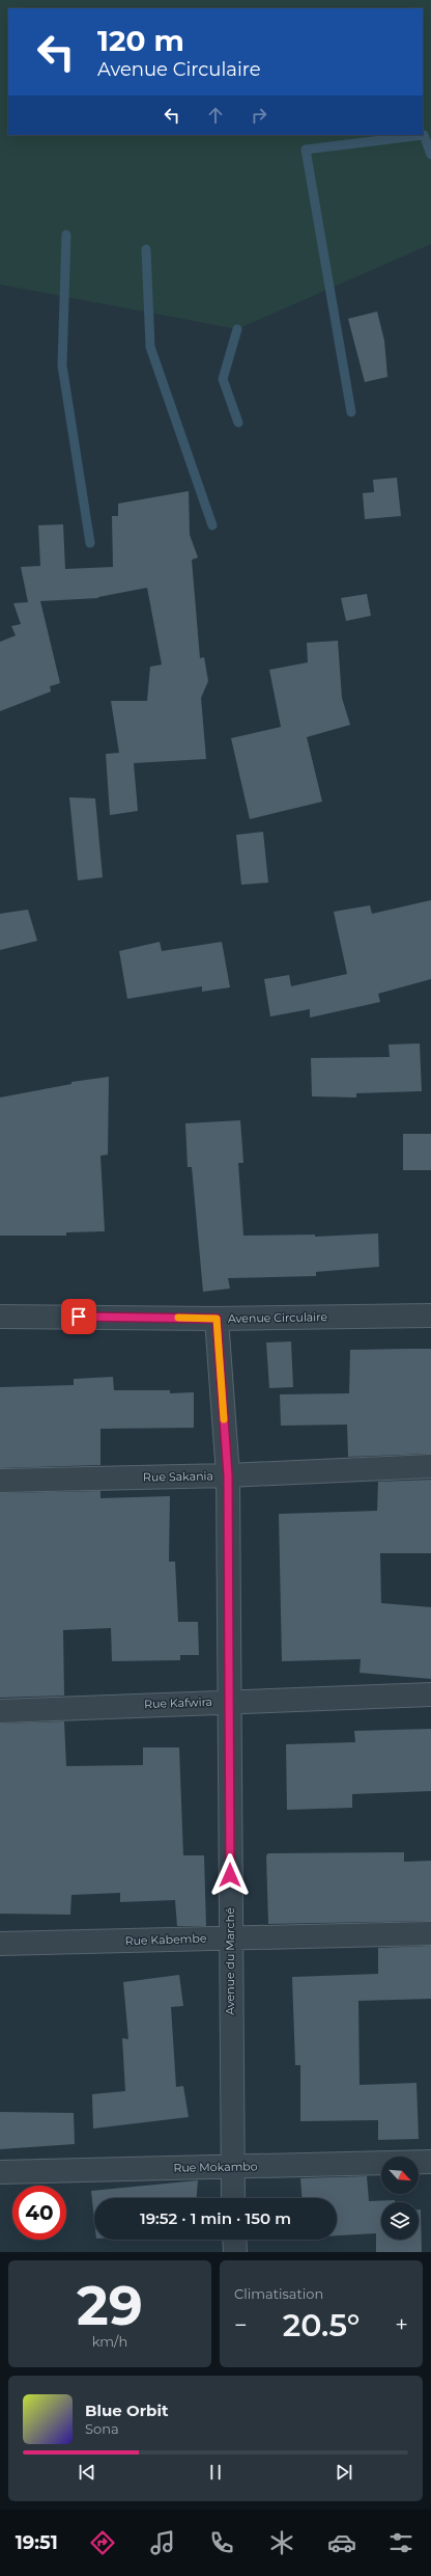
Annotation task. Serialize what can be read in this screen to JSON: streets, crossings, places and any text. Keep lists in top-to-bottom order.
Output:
{
  "streets": {
    "street": [
      "Avenue Circulaire",
      "Rue Sakania",
      "Rue Kafwira",
      "Rue Kabembe",
      "Avenue du Marché",
      "Rue Mokambo"
    ]
  },
  "crossings": [
    ["Avenue Circulaire", "Avenue du Marché"],
    ["Rue Sakania", "Avenue du Marché"],
    ["Rue Kafwira", "Avenue du Marché"],
    ["Rue Kabembe", "Avenue du Marché"],
    ["Avenue du Marché", "Rue Mokambo"]
  ],
  "north": "bottom right",
  "page": {
    "turn": ["120 m", "Avenue Circulaire"],
    "limit": "40",
    "trip": "19:52 · 1 min · 150 m",
    "tile": [
      ["29", "km/h"],
      "Climatisation"
    ],
    "heat": ["−", "20.5°", "+"],
    "song": ["Blue Orbit", "Sona"],
    "tabs": "19:51"
  }
}
